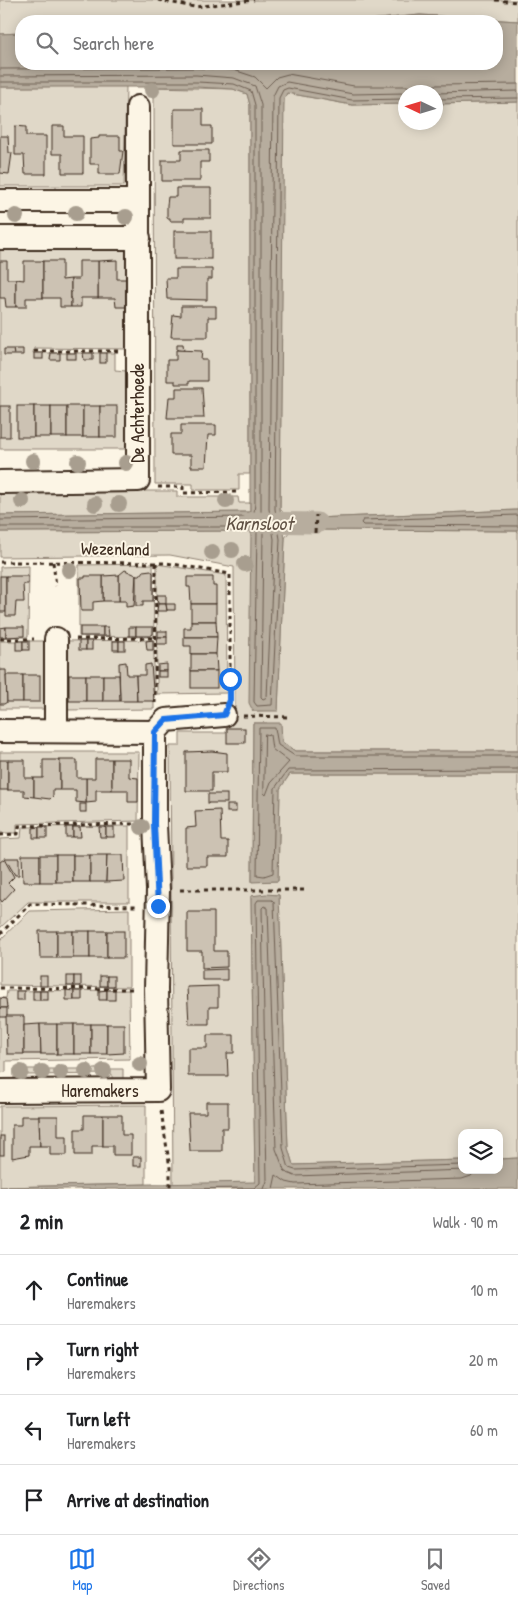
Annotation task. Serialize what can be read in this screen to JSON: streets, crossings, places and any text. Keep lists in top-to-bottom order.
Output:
{
  "streets": {
    "street": ["De Achterhoede", "Haremakers"],
    "path": ["Wezenland"]
  },
  "water": ["Karnsloot"],
  "north": "left",
  "page": {
    "search": "Search here",
    "heading": ["2 min", "Walk · 90 m"],
    "list": [
      ["Continue", "Haremakers", "10 m"],
      ["Turn right", "Haremakers", "20 m"],
      ["Turn left", "Haremakers", "60 m"],
      "Arrive at destination"
    ],
    "nav": ["Map", "Directions", "Saved"]
  }
}
